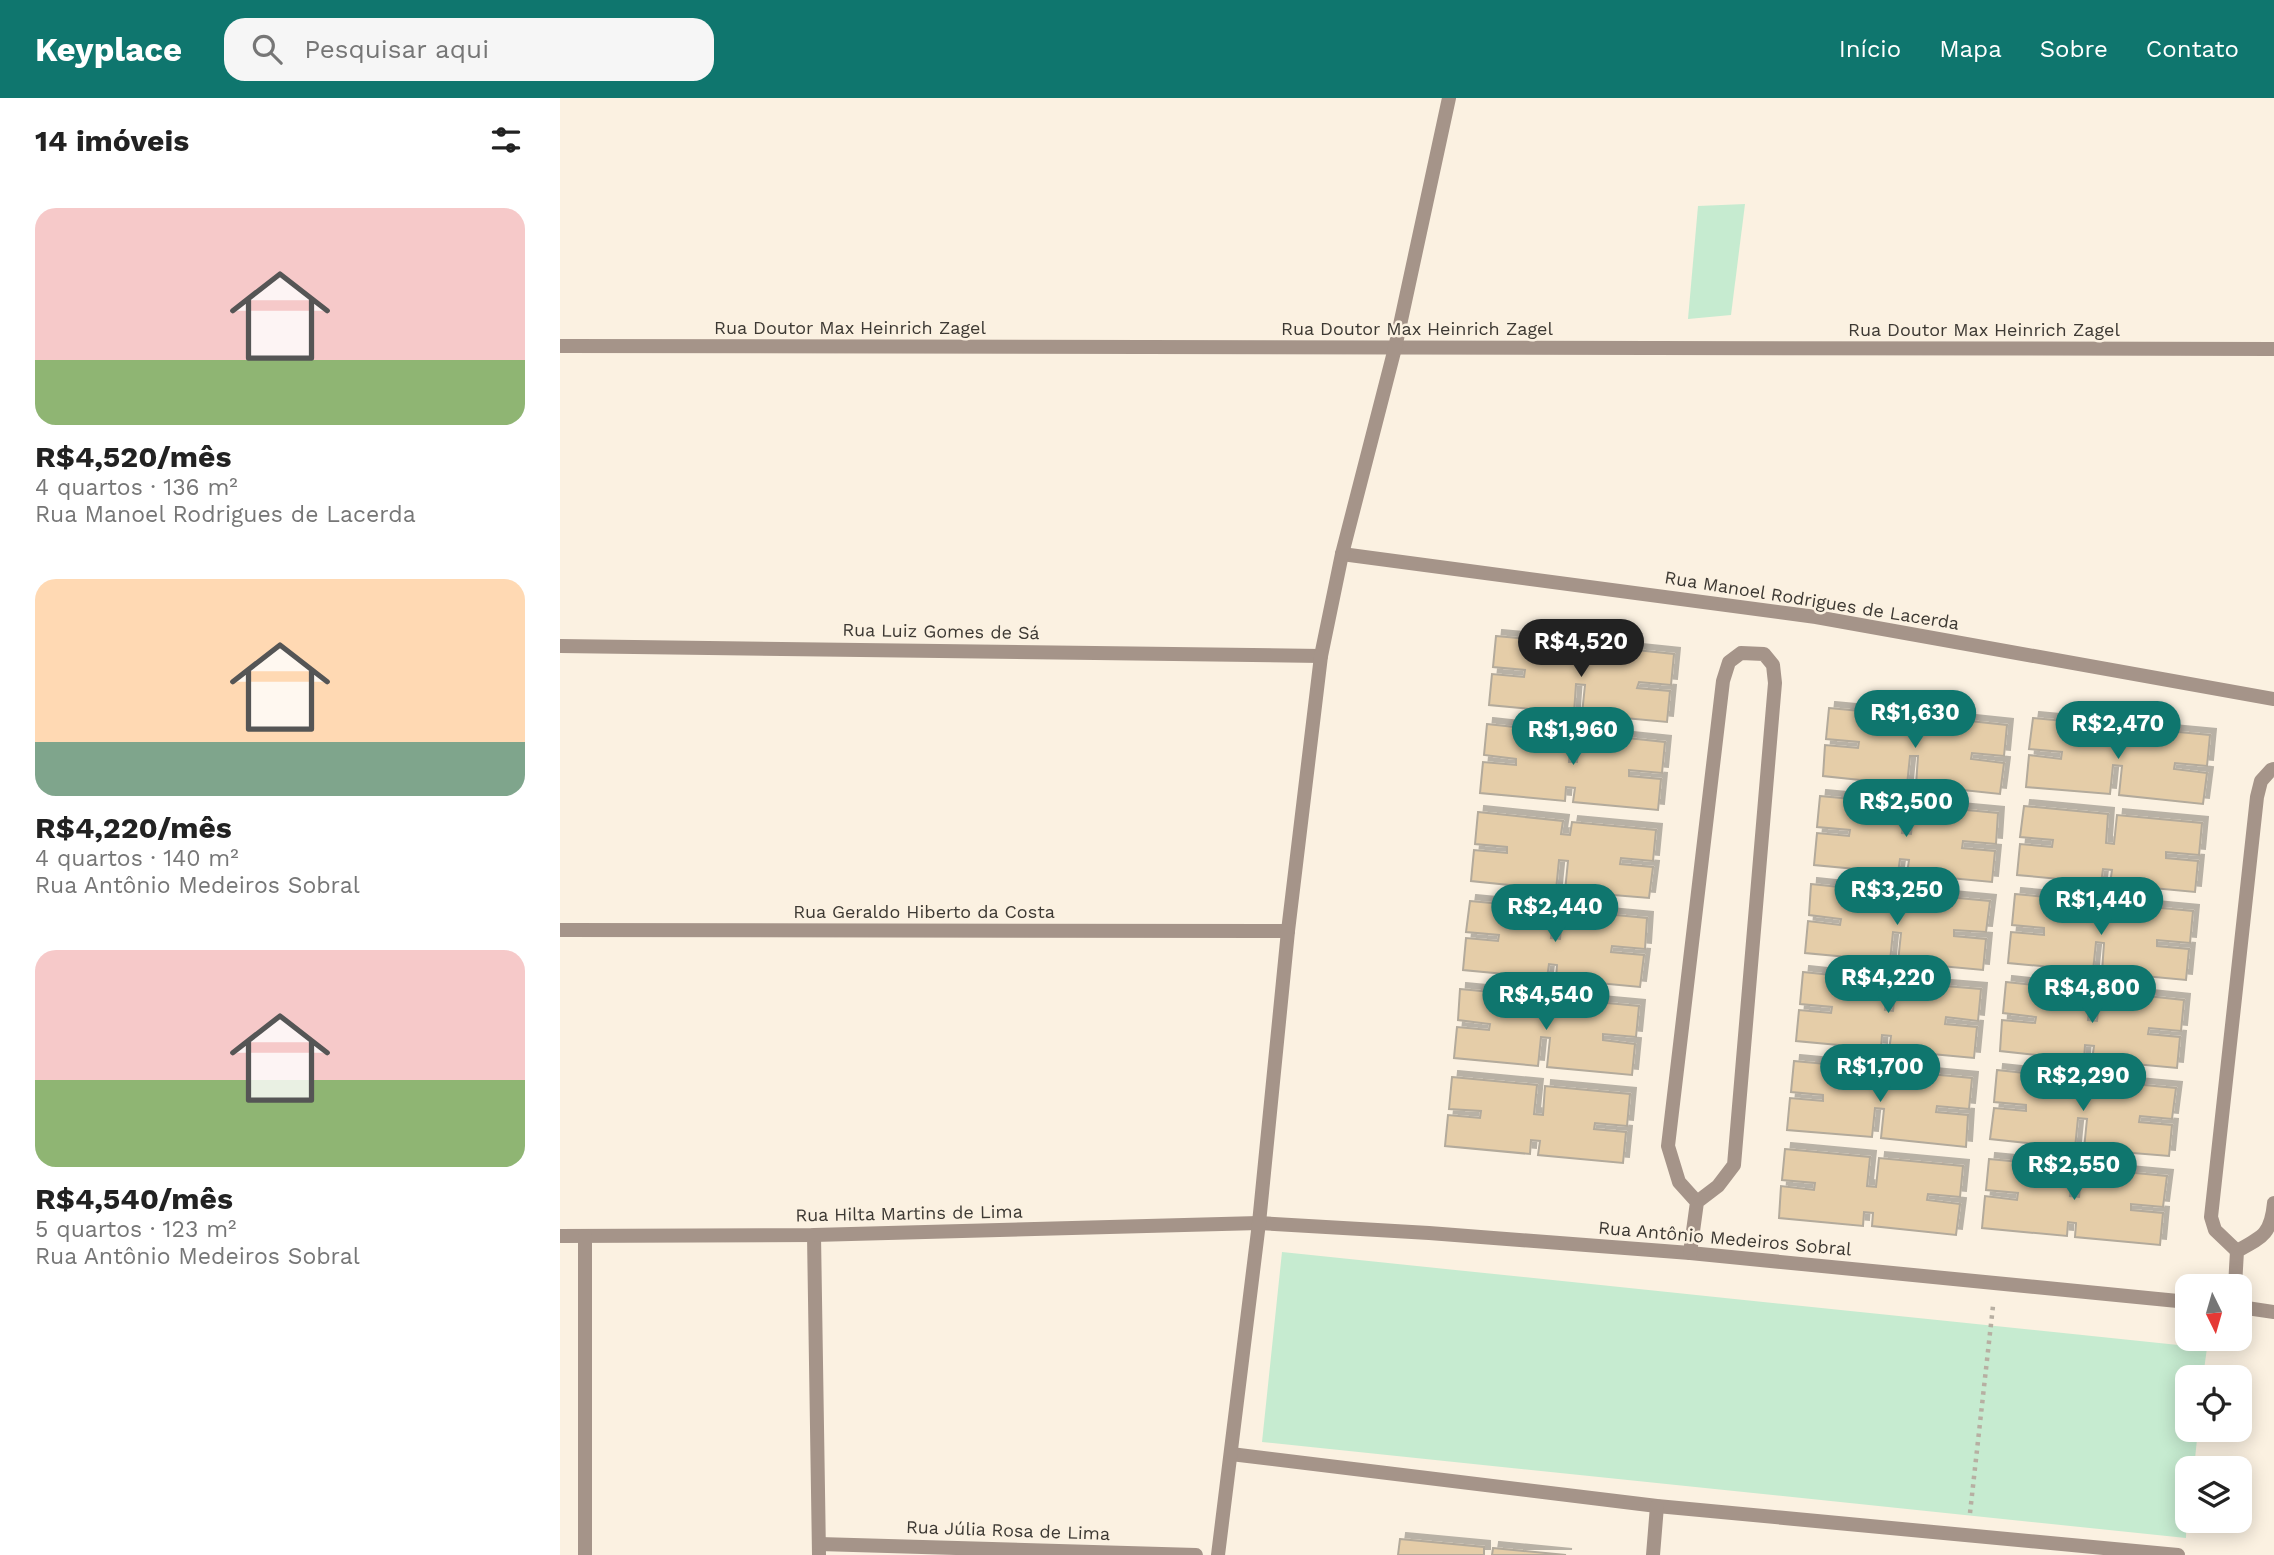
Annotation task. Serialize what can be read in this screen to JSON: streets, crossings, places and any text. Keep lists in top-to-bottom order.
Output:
{
  "streets": {
    "street": [
      "Rua Doutor Max Heinrich Zagel",
      "Rua Manoel Rodrigues de Lacerda",
      "Rua Luiz Gomes de Sá",
      "Rua Geraldo Hiberto da Costa",
      "Rua Hilta Martins de Lima",
      "Rua Antônio Medeiros Sobral",
      "Rua Júlia Rosa de Lima"
    ]
  },
  "crossings": [
    ["Rua Hilta Martins de Lima", "Rua Antônio Medeiros Sobral"]
  ],
  "north": "bottom",
  "page": {
    "header": "Keyplace",
    "search": "Pesquisar aqui",
    "nav": [
      "Início",
      "Mapa",
      "Sobre",
      "Contato"
    ],
    "heading": "14 imóveis",
    "list": [
      {
        "name": "R$4,520/mês",
        "note": "4 quartos · 136 m² · Rua Manoel Rodrigues de Lacerda"
      },
      {
        "name": "R$4,220/mês",
        "note": "4 quartos · 140 m² · Rua Antônio Medeiros Sobral"
      },
      {
        "name": "R$4,540/mês",
        "note": "5 quartos · 123 m² · Rua Antônio Medeiros Sobral"
      }
    ],
    "price": [
      "R$4,520",
      "R$1,630",
      "R$2,470",
      "R$1,960",
      "R$2,500",
      "R$3,250",
      "R$1,440",
      "R$2,440",
      "R$4,220",
      "R$4,800",
      "R$4,540",
      "R$1,700",
      "R$2,290",
      "R$2,550"
    ]
  }
}
